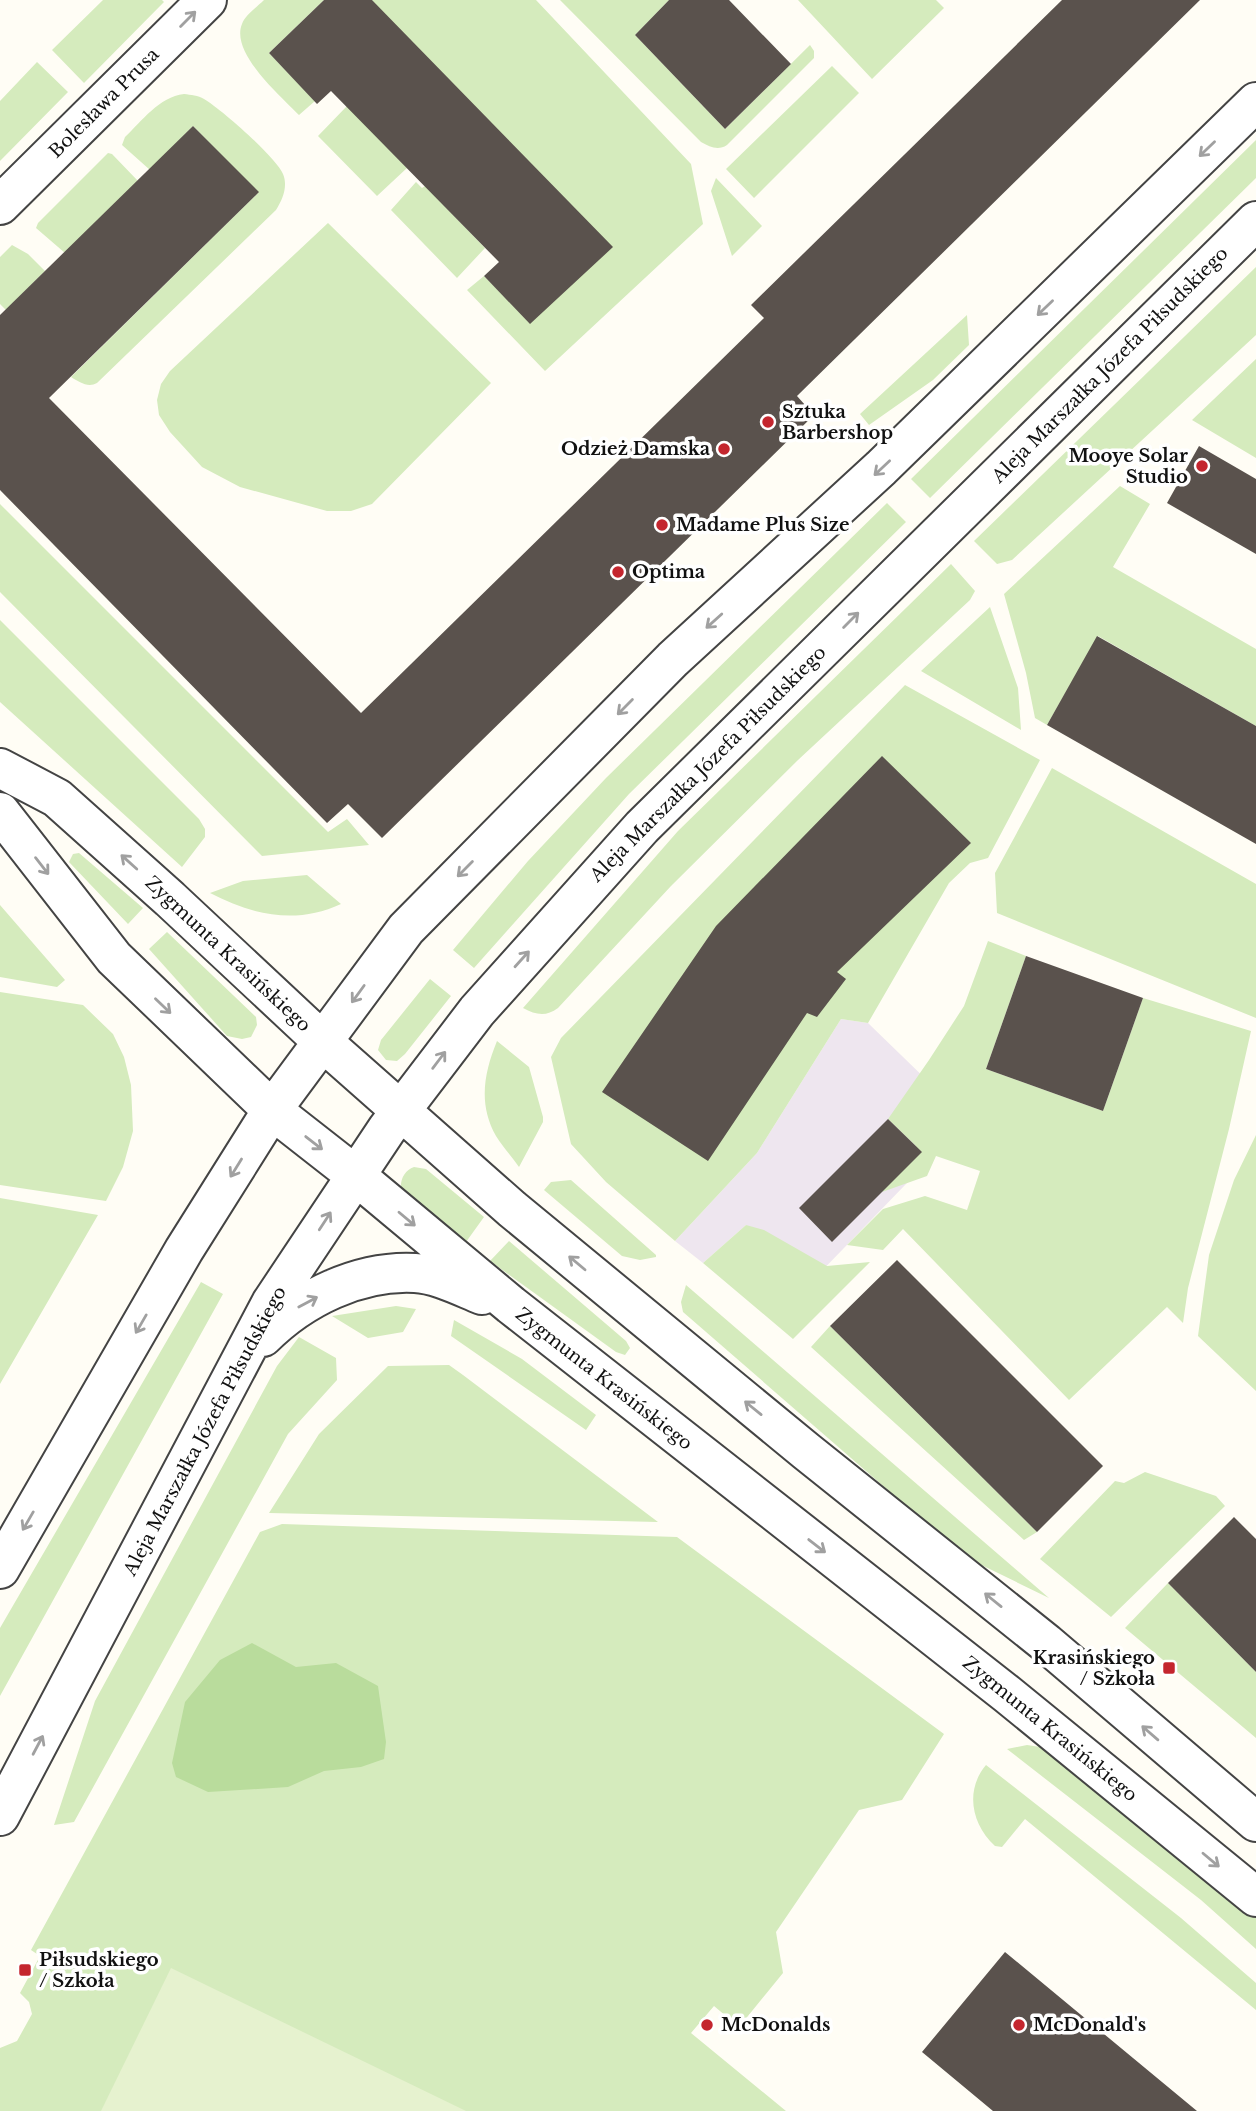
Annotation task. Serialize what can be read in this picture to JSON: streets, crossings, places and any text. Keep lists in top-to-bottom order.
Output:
{
  "streets": {
    "street": ["Bolesława Prusa", "Aleja Marszałka Józefa Piłsudskiego", "Zygmunta Krasińskiego"]
  },
  "crossings": [
    ["Aleja Marszałka Józefa Piłsudskiego", "Zygmunta Krasińskiego"]
  ],
  "one_way": ["Bolesława Prusa"],
  "places": {
    "other": [
      "Sztuka Barbershop",
      "Odzież Damska",
      "Mooye Solar Studio",
      "Madame Plus Size",
      "Optima",
      "McDonalds",
      "McDonald's"
    ],
    "transit": ["Krasińskiego / Szkoła", "Piłsudskiego / Szkoła"]
  }
}
